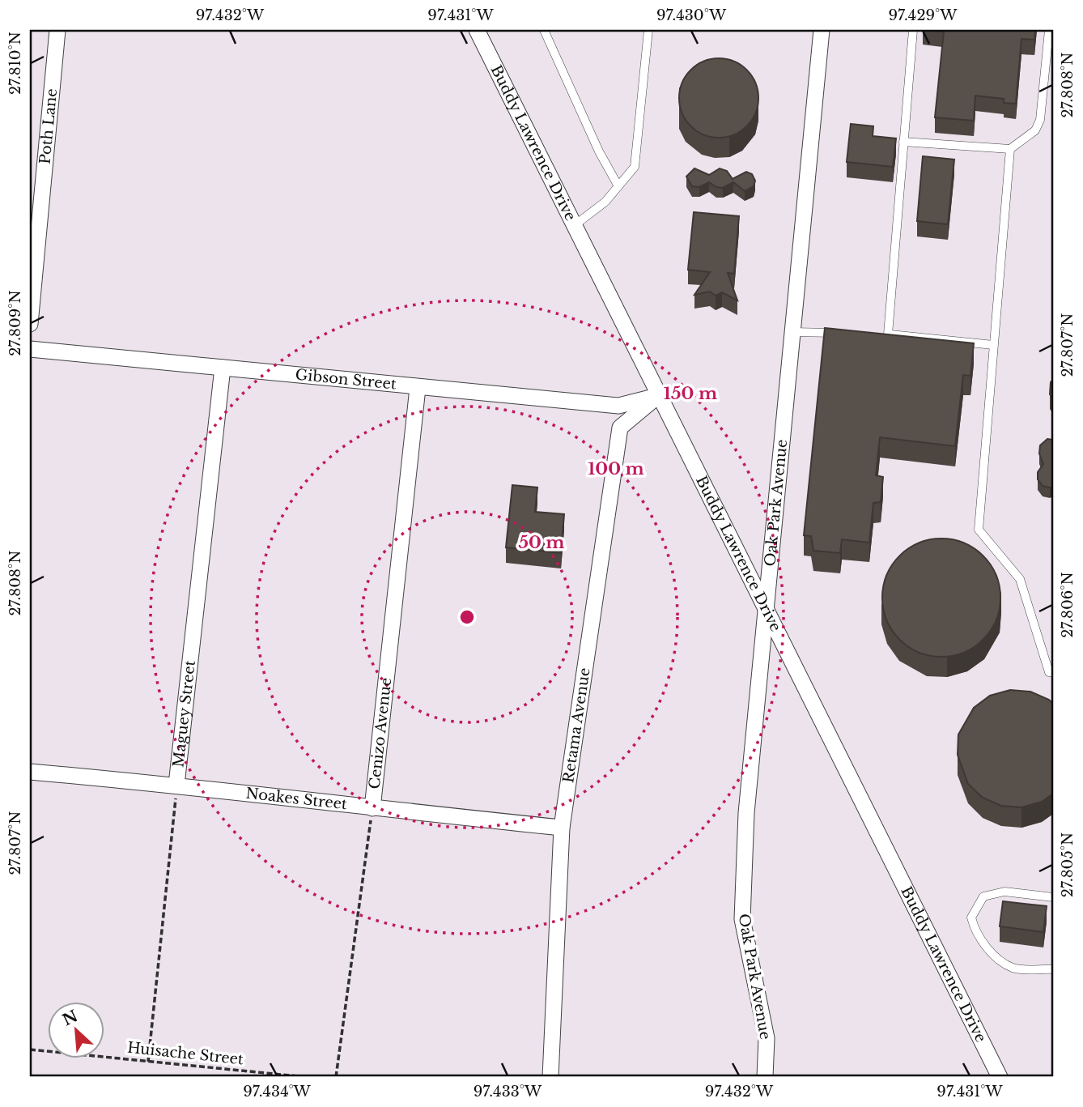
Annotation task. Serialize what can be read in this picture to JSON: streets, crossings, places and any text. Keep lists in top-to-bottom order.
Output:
{
  "streets": {
    "street": [
      "Poth Lane",
      "Buddy Lawrence Drive",
      "Gibson Street",
      "Oak Park Avenue",
      "Maguey Street",
      "Retama Avenue",
      "Cenizo Avenue",
      "Noakes Street"
    ],
    "path": ["Huisache Street"]
  },
  "crossings": [
    ["Buddy Lawrence Drive", "Gibson Street"],
    ["Buddy Lawrence Drive", "Oak Park Avenue"],
    ["Buddy Lawrence Drive", "Retama Avenue"],
    ["Gibson Street", "Maguey Street"],
    ["Gibson Street", "Retama Avenue"],
    ["Gibson Street", "Cenizo Avenue"],
    ["Maguey Street", "Noakes Street"],
    ["Maguey Street", "Huisache Street"],
    ["Retama Avenue", "Noakes Street"],
    ["Cenizo Avenue", "Noakes Street"]
  ],
  "north": "top left",
  "coordinates": [
    "97.432°W",
    "97.431°W",
    "97.430°W",
    "97.429°W",
    "27.810°N",
    "27.808°N",
    "27.809°N",
    "27.807°N",
    "27.806°N",
    "27.805°N",
    "97.434°W",
    "97.433°W"
  ],
  "rings": ["150 m", "100 m", "50 m"]
}
